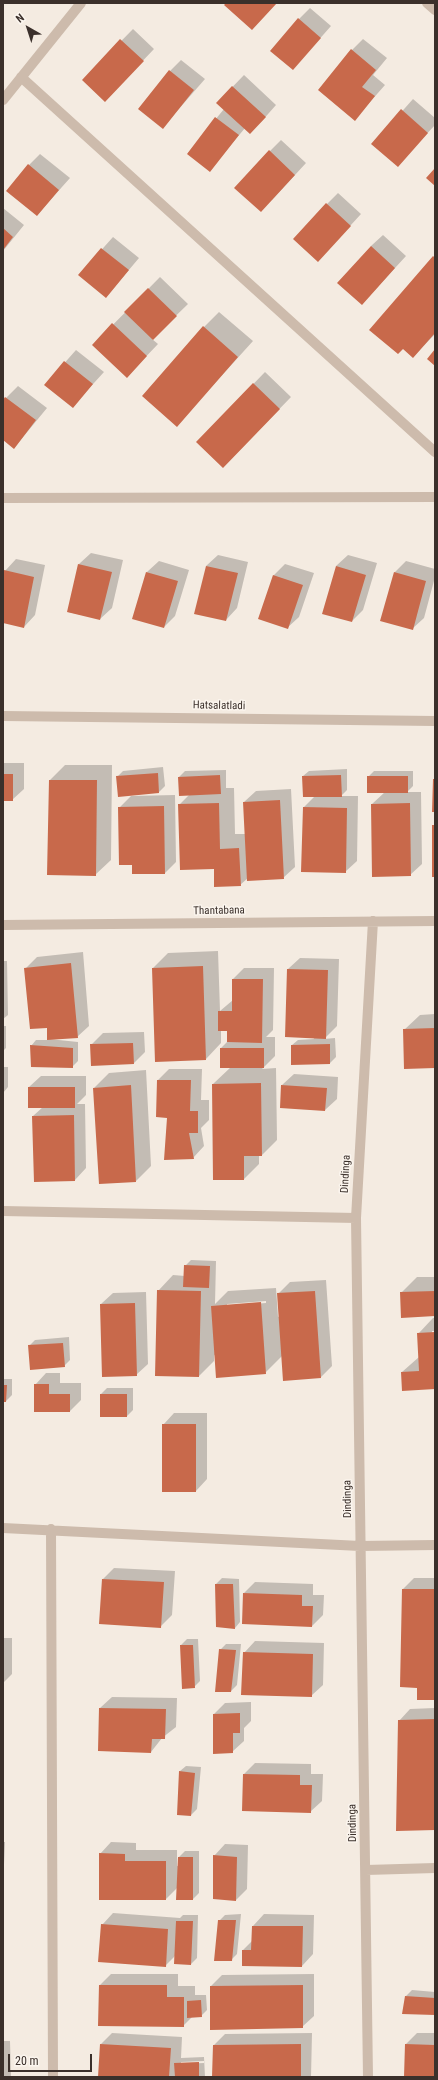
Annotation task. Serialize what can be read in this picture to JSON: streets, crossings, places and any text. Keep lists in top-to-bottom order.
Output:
{
  "streets": {
    "street": ["Hatsalatladi", "Thantabana", "Dindinga"]
  },
  "crossings": [
    ["Thantabana", "Dindinga"]
  ],
  "scale_bar": "20 m",
  "north": "top left"
}
